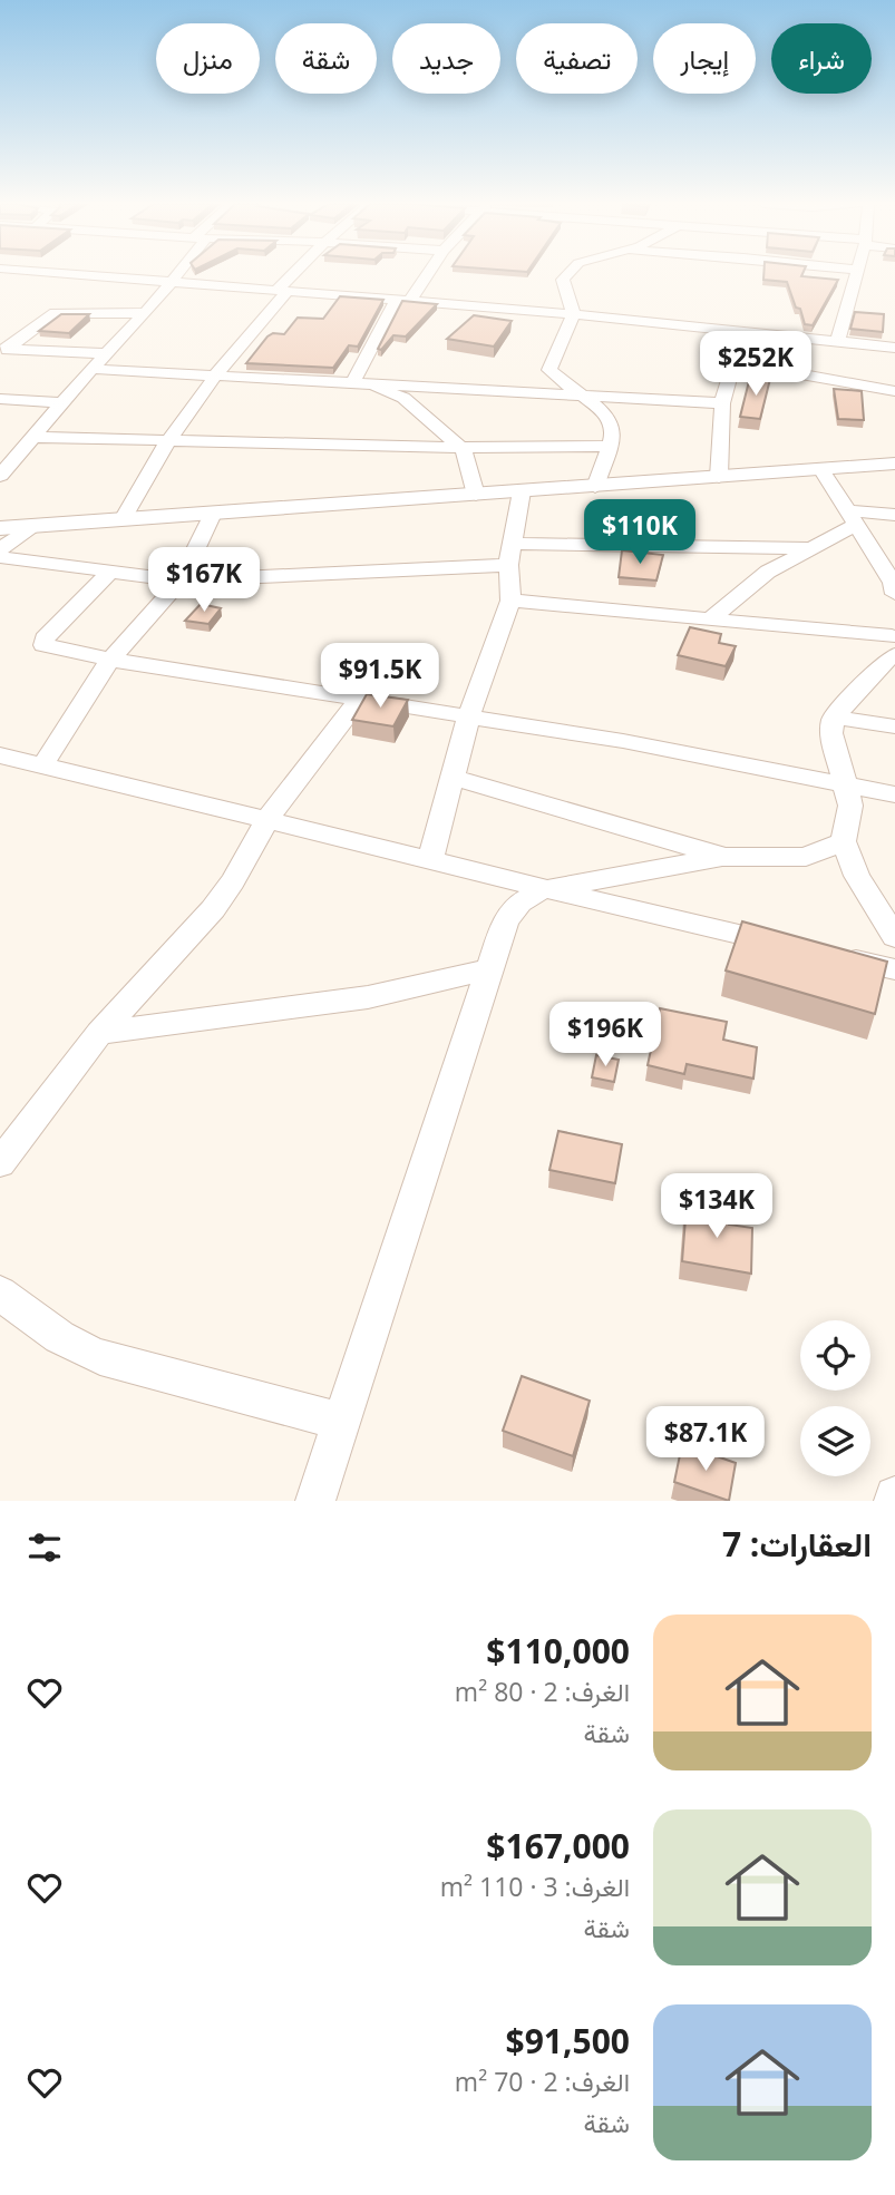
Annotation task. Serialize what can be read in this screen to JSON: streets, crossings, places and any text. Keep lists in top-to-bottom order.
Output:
{
  "page": {
    "chip": [
      "شراء",
      "إيجار",
      "تصفية",
      "جديد",
      "شقة",
      "منزل"
    ],
    "price": [
      "$252K",
      "$110K",
      "$167K",
      "$91.5K",
      "$196K",
      "$134K",
      "$87.1K"
    ],
    "heading": "العقارات: 7",
    "list": [
      {
        "name": "$110,000",
        "note": "الغرف: 2 · 80 m² · شقة"
      },
      {
        "name": "$167,000",
        "note": "الغرف: 3 · 110 m² · شقة"
      },
      {
        "name": "$91,500",
        "note": "الغرف: 2 · 70 m² · شقة"
      }
    ]
  }
}
